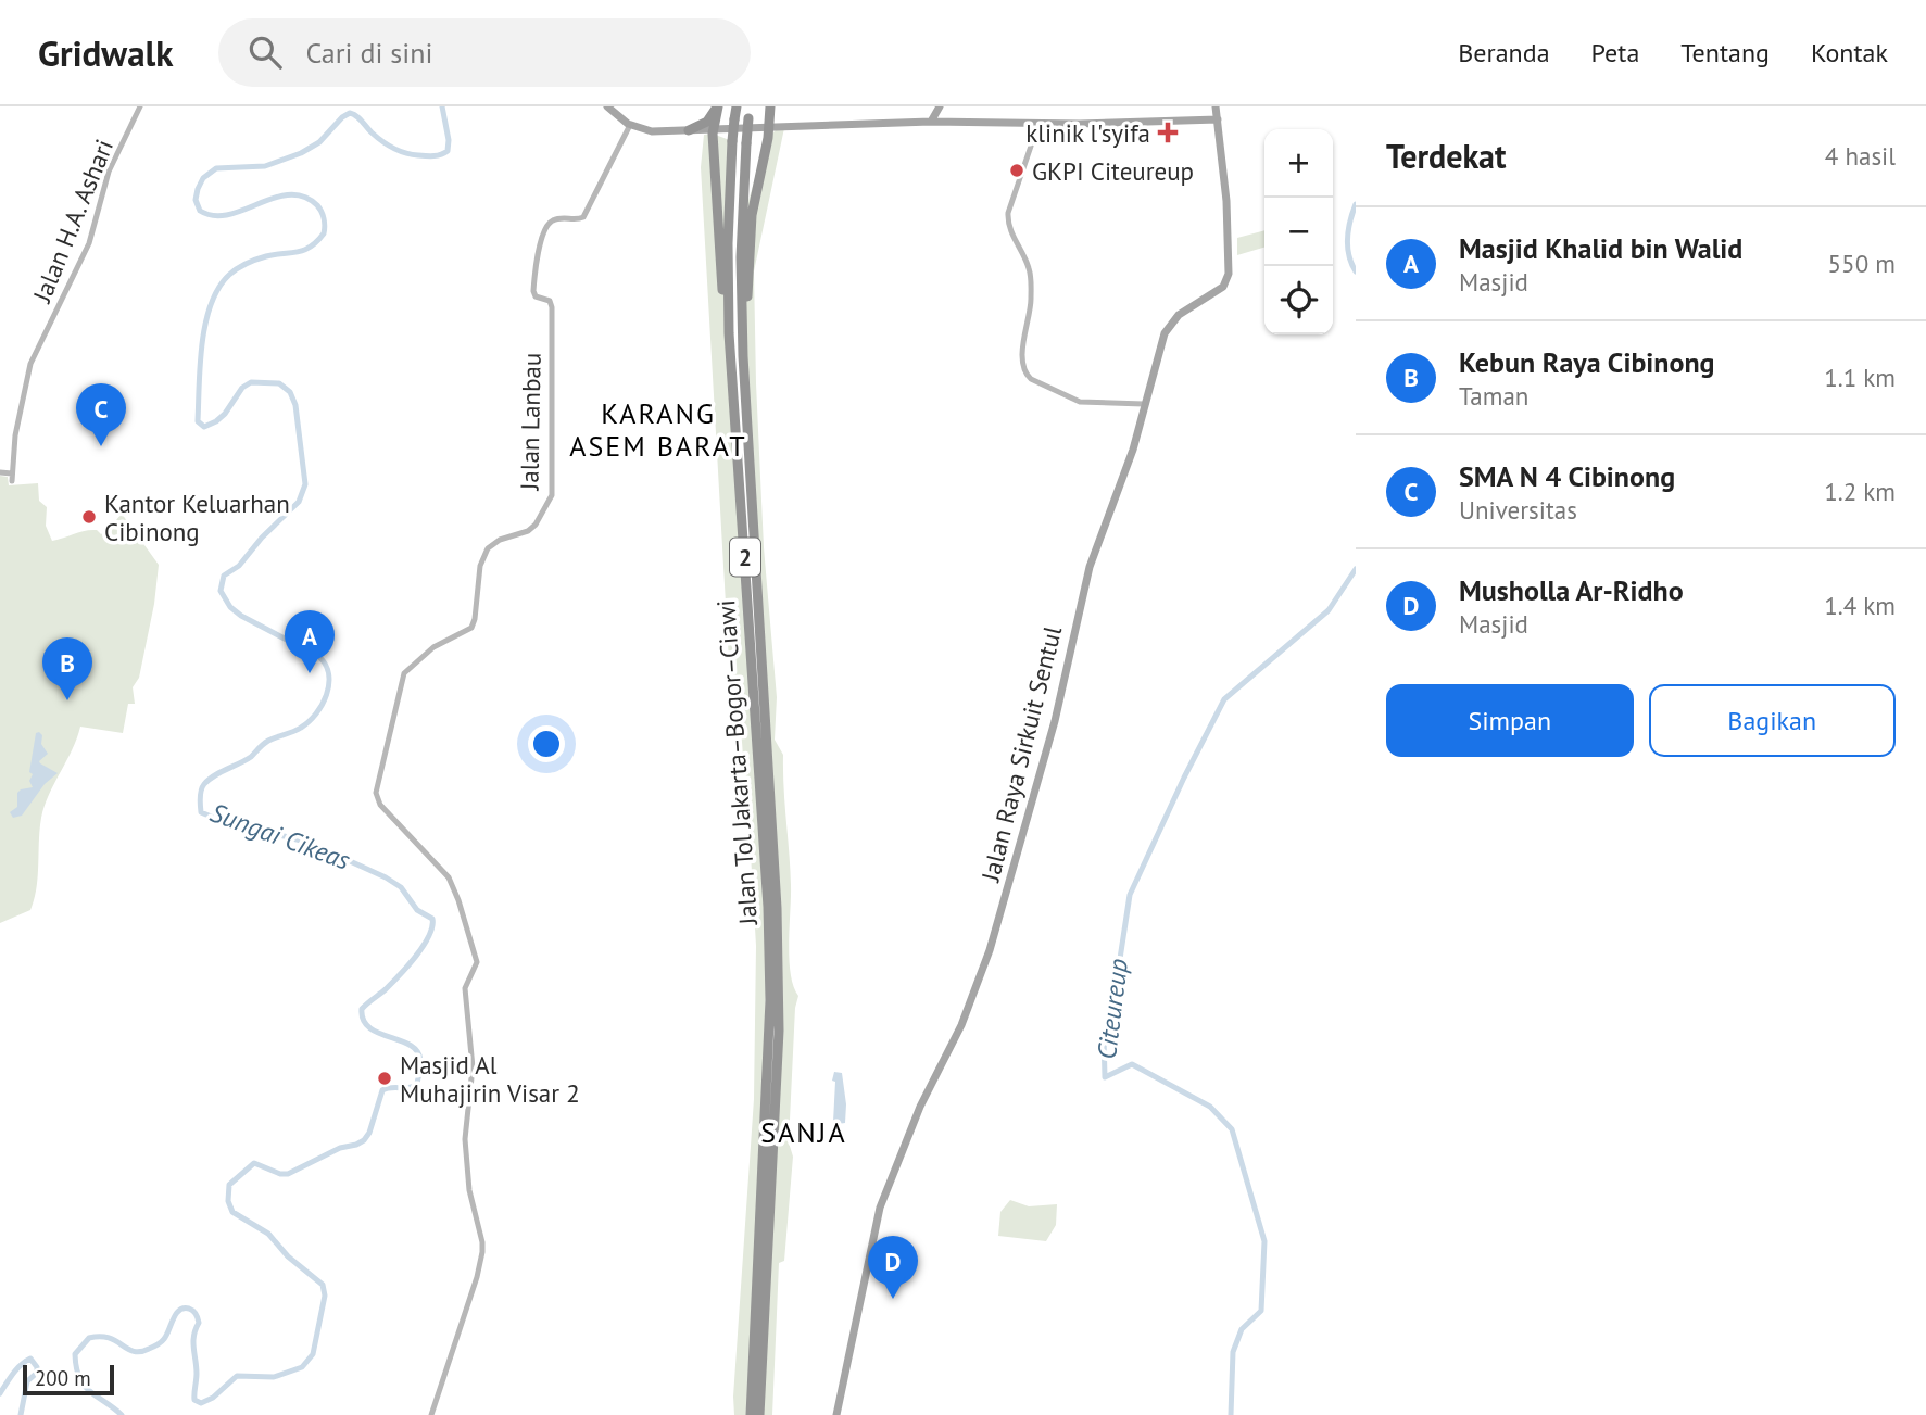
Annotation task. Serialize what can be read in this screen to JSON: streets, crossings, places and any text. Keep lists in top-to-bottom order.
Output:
{
  "streets": {
    "highway": ["2", "Jalan Tol Jakarta–Bogor–Ciawi"],
    "main road": ["Jalan Raya Sirkuit Sentul"],
    "street": ["Jalan H.A. Ashari", "Jalan Lanbau"]
  },
  "districts": ["KARANG ASEM BARAT", "SANJA"],
  "water": ["Sungai Cikeas", "Citeureup"],
  "places": {
    "health": ["klinik l'syifa"],
    "other": ["GKPI Citeureup", "Kantor Keluarhan Cibinong", "Masjid Al Muhajirin Visar 2"]
  },
  "scale_bar": "200 m",
  "page": {
    "header": "Gridwalk",
    "search": "Cari di sini",
    "nav": [
      "Beranda",
      "Peta",
      "Tentang",
      "Kontak"
    ],
    "heading": ["Terdekat", "4 hasil"],
    "map_buttons": ["+", "−"],
    "list": [
      {
        "mark": "A",
        "name": "Masjid Khalid bin Walid",
        "note": "Masjid",
        "value": "550 m"
      },
      {
        "mark": "B",
        "name": "Kebun Raya Cibinong",
        "note": "Taman",
        "value": "1.1 km"
      },
      {
        "mark": "C",
        "name": "SMA N 4 Cibinong",
        "note": "Universitas",
        "value": "1.2 km"
      },
      {
        "mark": "D",
        "name": "Musholla Ar-Ridho",
        "note": "Masjid",
        "value": "1.4 km"
      }
    ],
    "pins": [
      "C",
      "A",
      "B",
      "D"
    ],
    "buttons": ["Simpan", "Bagikan"],
    "scale": "200 m"
  }
}
